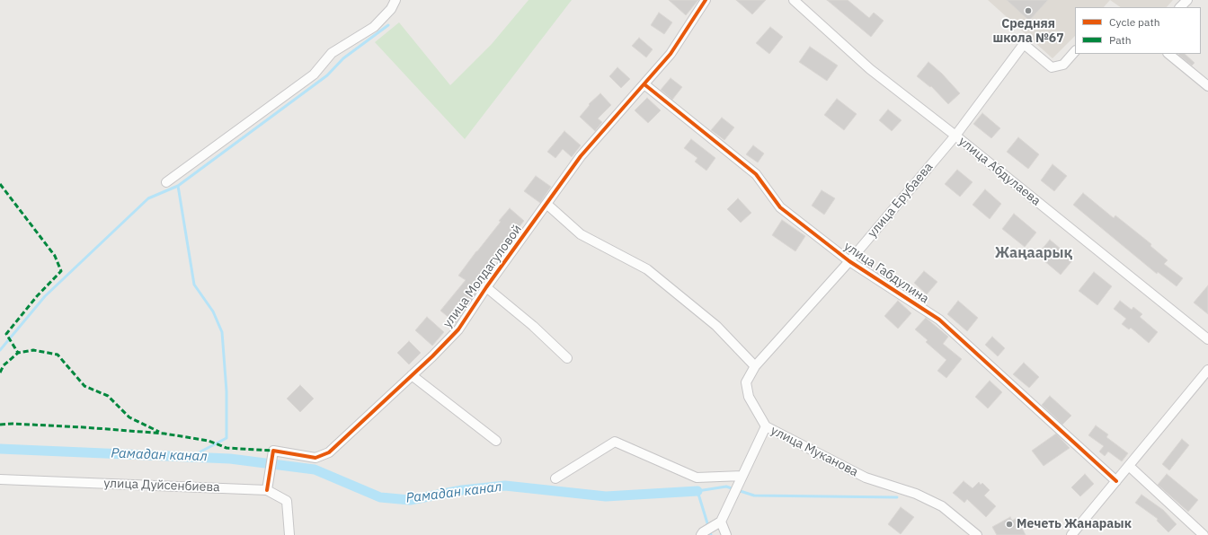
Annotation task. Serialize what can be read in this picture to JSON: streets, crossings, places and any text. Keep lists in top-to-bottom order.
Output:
{
  "streets": {
    "street": [
      "улица Абдулаева",
      "улица Ерубаева",
      "улица Габдулина",
      "улица Молдагуловой",
      "улица Муканова",
      "улица Дуйсенбиева"
    ]
  },
  "crossings": [
    ["улица Абдулаева", "улица Ерубаева"],
    ["улица Ерубаева", "улица Габдулина"],
    ["улица Ерубаева", "улица Муканова"],
    ["улица Габдулина", "улица Молдагуловой"],
    ["улица Молдагуловой", "улица Дуйсенбиева"]
  ],
  "districts": ["Жаңаарық"],
  "water": ["Рамадан канал"],
  "places": ["Средняя школа №67", "Мечеть Жанараык"],
  "legend": ["Cycle path", "Path"]
}
